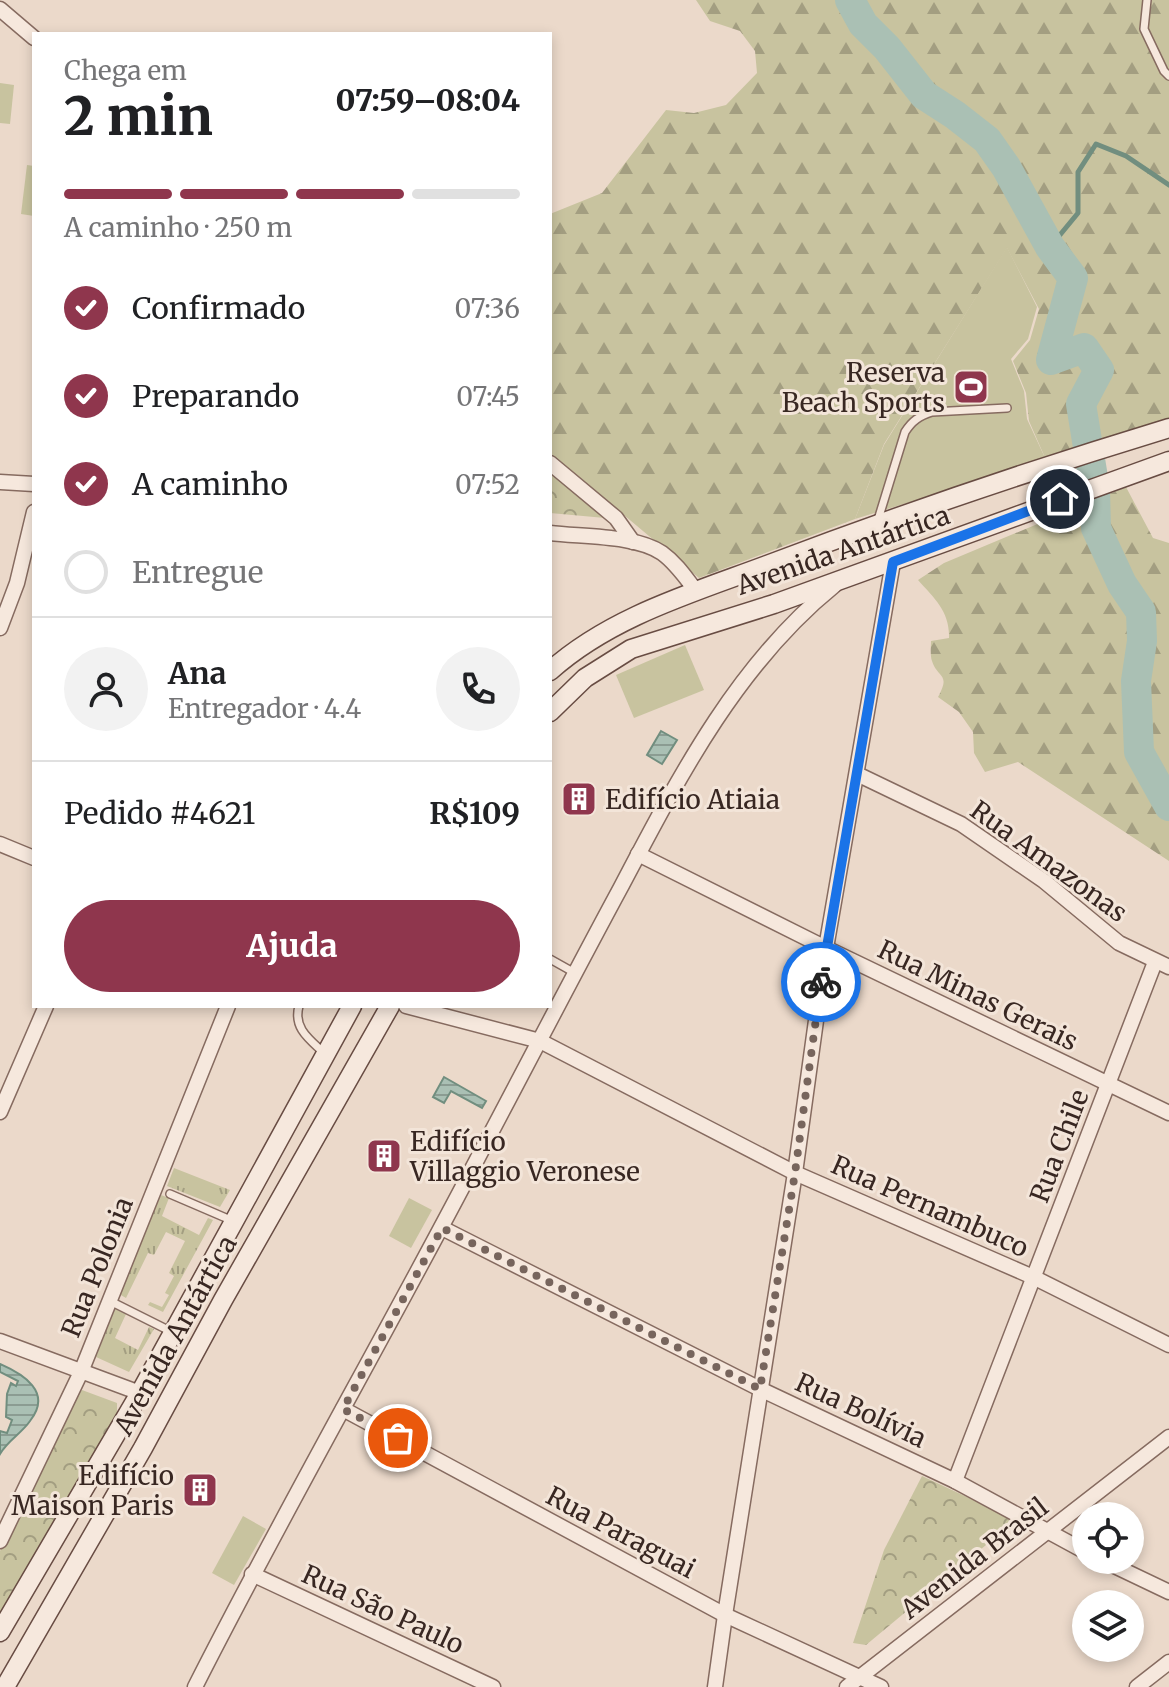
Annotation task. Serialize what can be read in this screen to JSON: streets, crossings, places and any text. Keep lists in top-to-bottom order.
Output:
{
  "streets": {
    "main road": ["Avenida Antártica"],
    "street": [
      "Rua Amazonas",
      "Rua Minas Gerais",
      "Rua Chile",
      "Rua Pernambuco",
      "Rua Polonia",
      "Rua Bolívia",
      "Rua Paraguai",
      "Avenida Brasil",
      "Rua São Paulo"
    ]
  },
  "crossings": [
    ["Rua Amazonas", "Rua Chile"],
    ["Rua Minas Gerais", "Rua Chile"],
    ["Rua Chile", "Rua Pernambuco"],
    ["Rua Chile", "Rua Bolívia"],
    ["Rua Bolívia", "Avenida Brasil"],
    ["Rua Paraguai", "Avenida Brasil"]
  ],
  "places": {
    "sports": ["Reserva Beach Sports"],
    "building": ["Edifício Atiaia", "Edifício Villaggio Veronese", "Edifício Maison Paris"]
  },
  "page": {
    "heading": ["2 min", "Chega em", "07:59–08:04"],
    "panel": [
      "Ana",
      "Entregador · 4.4",
      "Pedido #4621",
      "R$109"
    ],
    "bar": "A caminho · 250 m",
    "list": [
      ["Confirmado", "07:36"],
      ["Preparando", "07:45"],
      ["A caminho", "07:52"],
      "Entregue"
    ],
    "buttons": "Ajuda"
  }
}
